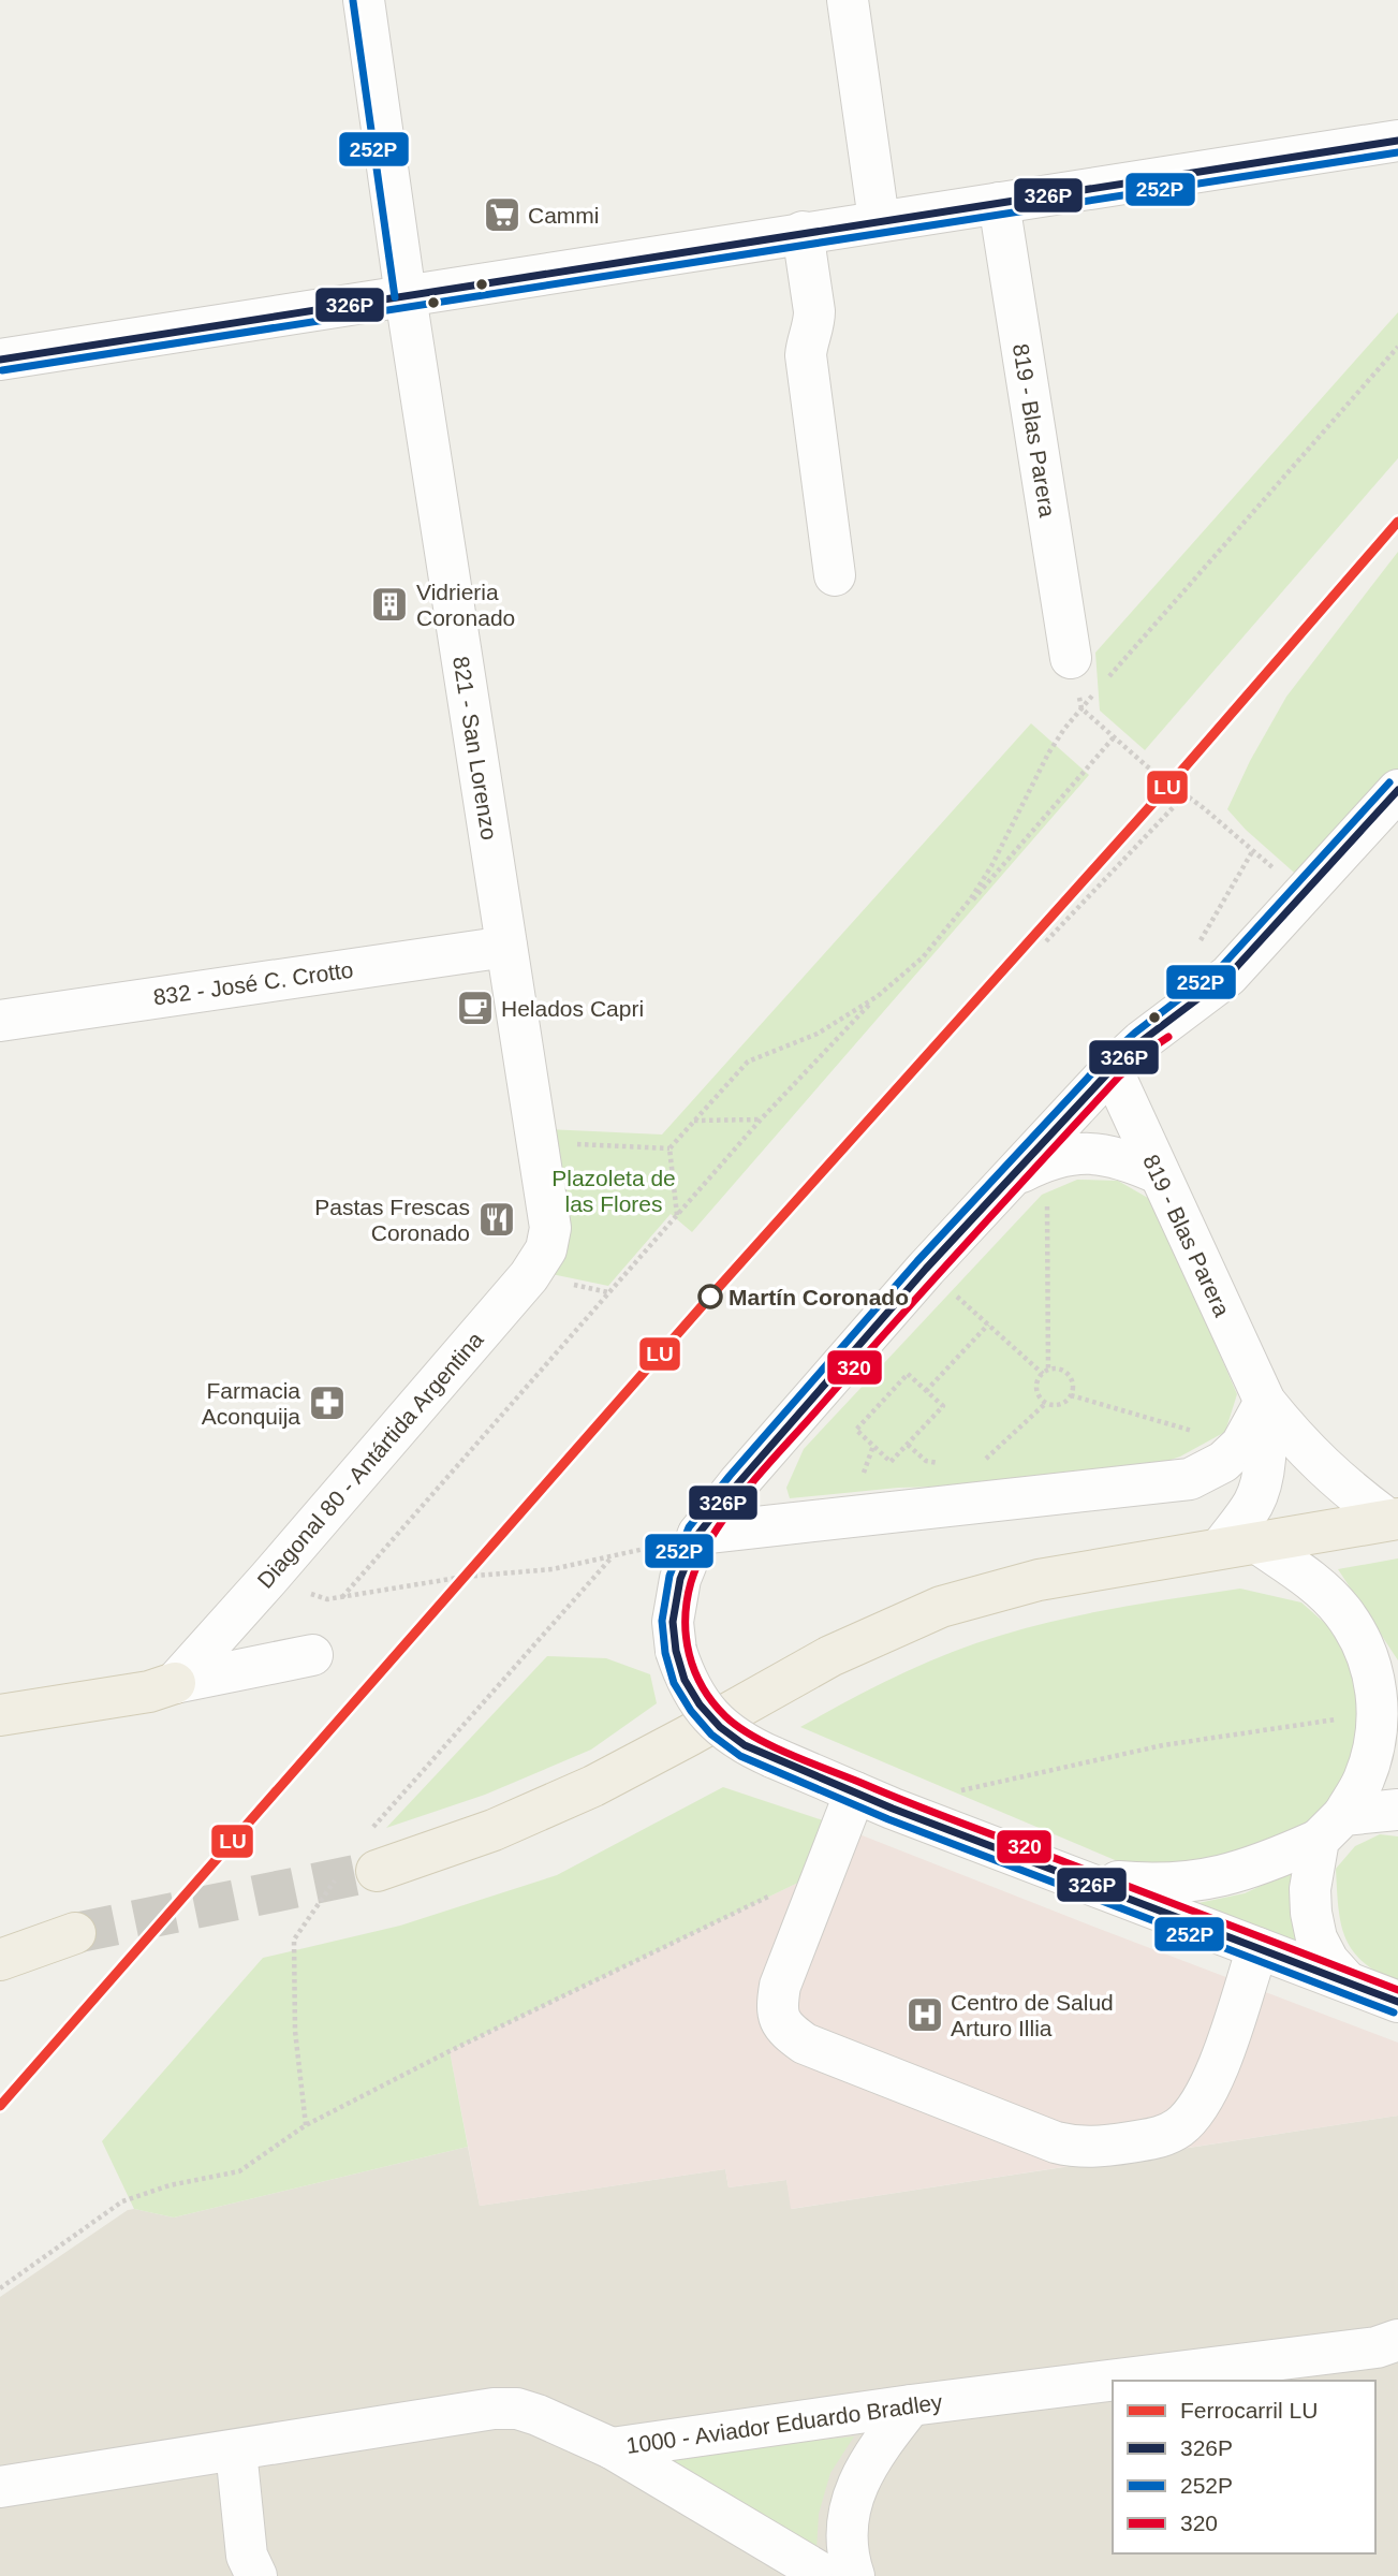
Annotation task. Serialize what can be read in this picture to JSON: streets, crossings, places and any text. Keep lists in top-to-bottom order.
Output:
{
  "streets": {
    "street": [
      "819 - Blas Parera",
      "821 - San Lorenzo",
      "832 - José C. Crotto",
      "Diagonal 80 - Antártida Argentina",
      "1000 - Aviador Eduardo Bradley"
    ]
  },
  "crossings": [
    ["821 - San Lorenzo", "832 - José C. Crotto"],
    ["821 - San Lorenzo", "Diagonal 80 - Antártida Argentina"]
  ],
  "parks": ["Plazoleta de las Flores"],
  "places": {
    "supermarket": ["Cammi"],
    "building": ["Vidrieria Coronado"],
    "cafe": ["Helados Capri"],
    "restaurant": ["Pastas Frescas Coronado"],
    "other": ["Martín Coronado"],
    "pharmacy": ["Farmacia Aconquija"],
    "hospital": ["Centro de Salud Arturo Illia"]
  },
  "lines": [
    "transit line 252P",
    "transit line 326P",
    "rail line LU",
    "transit line 320"
  ],
  "legend": [
    "Ferrocarril LU",
    "326P",
    "252P",
    "320"
  ]
}
